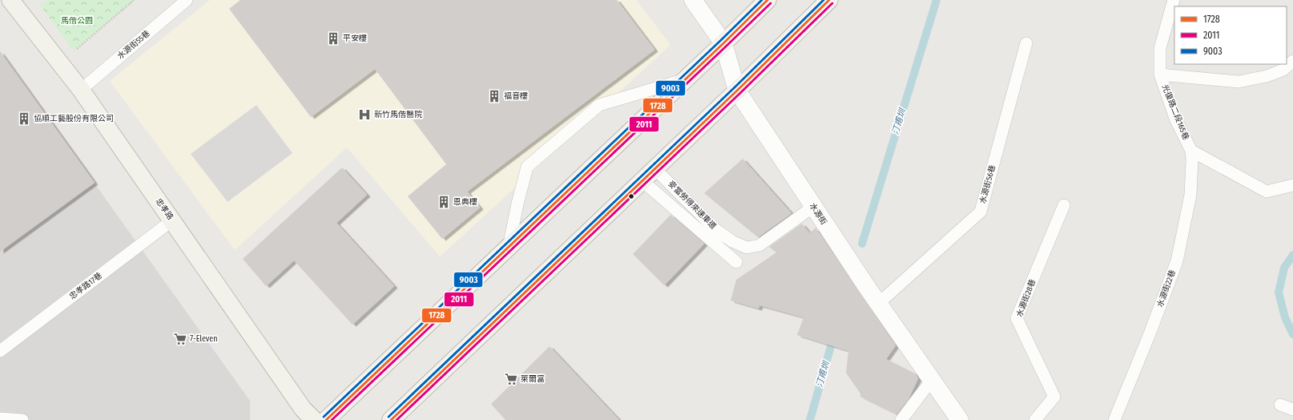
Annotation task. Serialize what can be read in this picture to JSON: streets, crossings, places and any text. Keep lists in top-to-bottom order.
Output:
{
  "streets": {
    "main road": ["忠孝路"],
    "street": ["水源街"],
    "lane": [
      "水源街55巷",
      "光復路二段165巷",
      "水源街56巷",
      "麥當勞得來速車道",
      "忠孝路17巷",
      "水源街22巷",
      "水源街28巷"
    ]
  },
  "crossings": [
    ["水源街55巷", "忠孝路"],
    ["光復路二段165巷", "水源街22巷"],
    ["水源街56巷", "水源街"],
    ["麥當勞得來速車道", "水源街"],
    ["忠孝路", "忠孝路17巷"]
  ],
  "water": ["汀甫圳"],
  "parks": ["馬偕公園"],
  "places": {
    "building": [
      "平安樓",
      "福音樓",
      "協順工藝股份有限公司",
      "恩典樓"
    ],
    "hospital": ["新竹馬偕醫院"],
    "supermarket": ["7-Eleven", "萊爾富"]
  },
  "lines": ["transit line 1728", "transit line 9003", "transit line 2011"],
  "legend": ["1728", "2011", "9003"]
}
